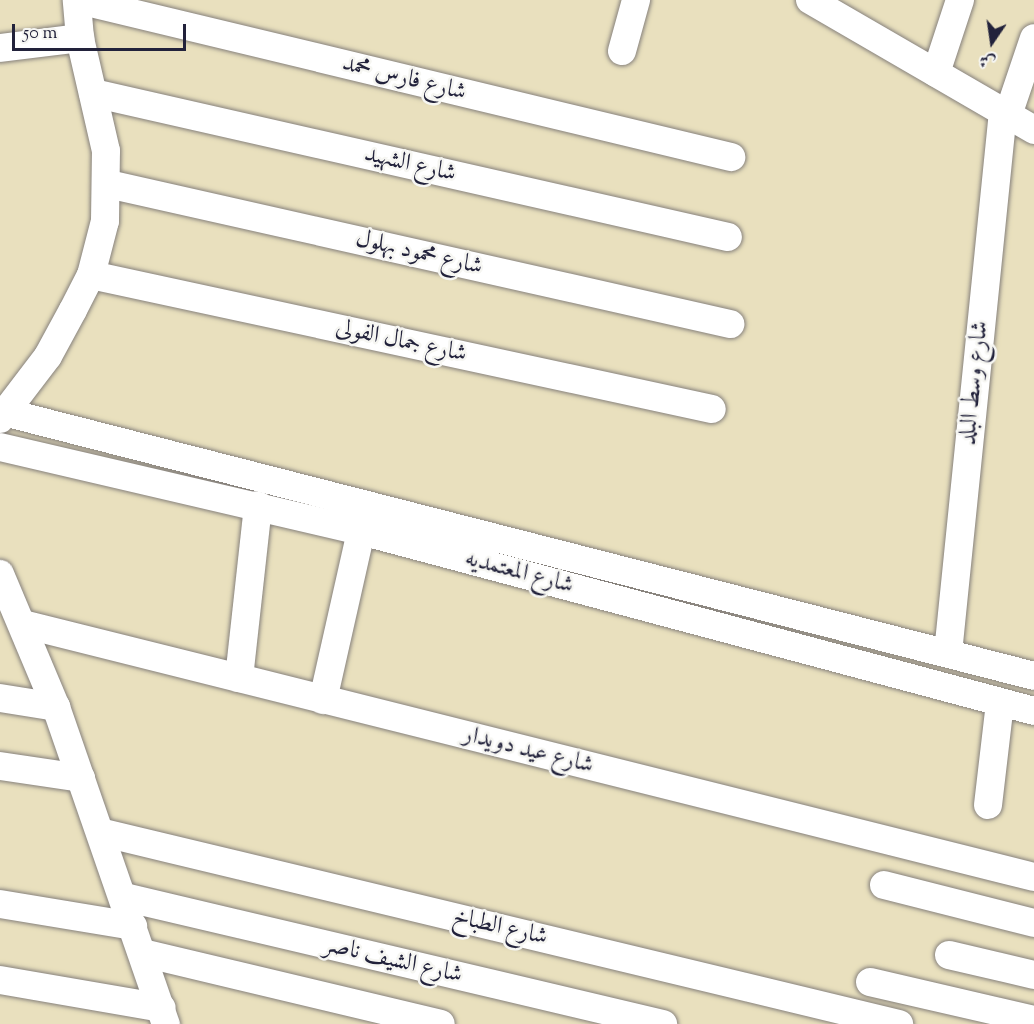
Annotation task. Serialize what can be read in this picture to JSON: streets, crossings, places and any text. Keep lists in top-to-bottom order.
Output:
{
  "streets": {
    "street": [
      "شارع فارس محمد",
      "شارع الشهيد",
      "شارع محمود بهلول",
      "شارع جمال الفولى",
      "شارع وسط البلد",
      "شارع المعتمديه",
      "شارع عيد دويدار",
      "شارع الطباخ",
      "شارع الشيف ناصر"
    ]
  },
  "crossings": [
    ["شارع وسط البلد", "شارع المعتمديه"]
  ],
  "scale_bar": "50 m",
  "north": "bottom"
}
